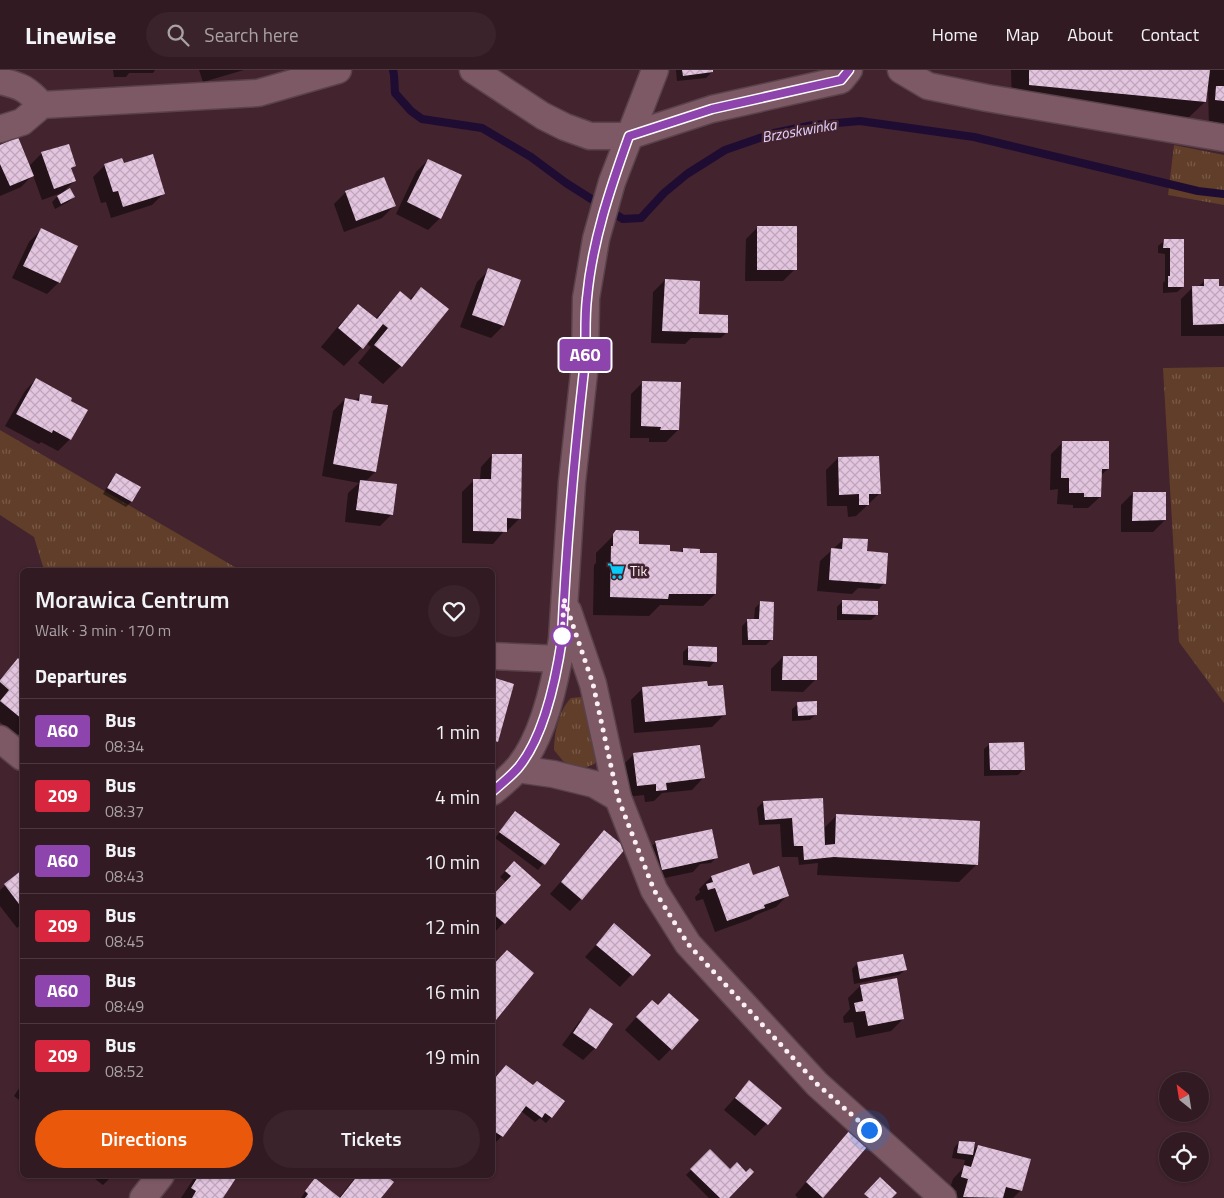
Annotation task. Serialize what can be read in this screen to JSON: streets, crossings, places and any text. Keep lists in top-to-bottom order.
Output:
{
  "water": ["Brzoskwinka"],
  "places": {
    "supermarket": ["Tik"]
  },
  "lines": ["bus line A60"],
  "north": "top left",
  "page": {
    "header": "Linewise",
    "search": "Search here",
    "nav": [
      "Home",
      "Map",
      "About",
      "Contact"
    ],
    "on_map": "A60",
    "heading": [
      ["Morawica Centrum", "Walk · 3 min · 170 m"],
      "Departures"
    ],
    "list": [
      {
        "mark": "A60",
        "name": "Bus",
        "note": "08:34",
        "value": "1 min"
      },
      {
        "mark": "209",
        "name": "Bus",
        "note": "08:37",
        "value": "4 min"
      },
      {
        "mark": "A60",
        "name": "Bus",
        "note": "08:43",
        "value": "10 min"
      },
      {
        "mark": "209",
        "name": "Bus",
        "note": "08:45",
        "value": "12 min"
      },
      {
        "mark": "A60",
        "name": "Bus",
        "note": "08:49",
        "value": "16 min"
      },
      {
        "mark": "209",
        "name": "Bus",
        "note": "08:52",
        "value": "19 min"
      }
    ],
    "buttons": ["Directions", "Tickets"]
  }
}
